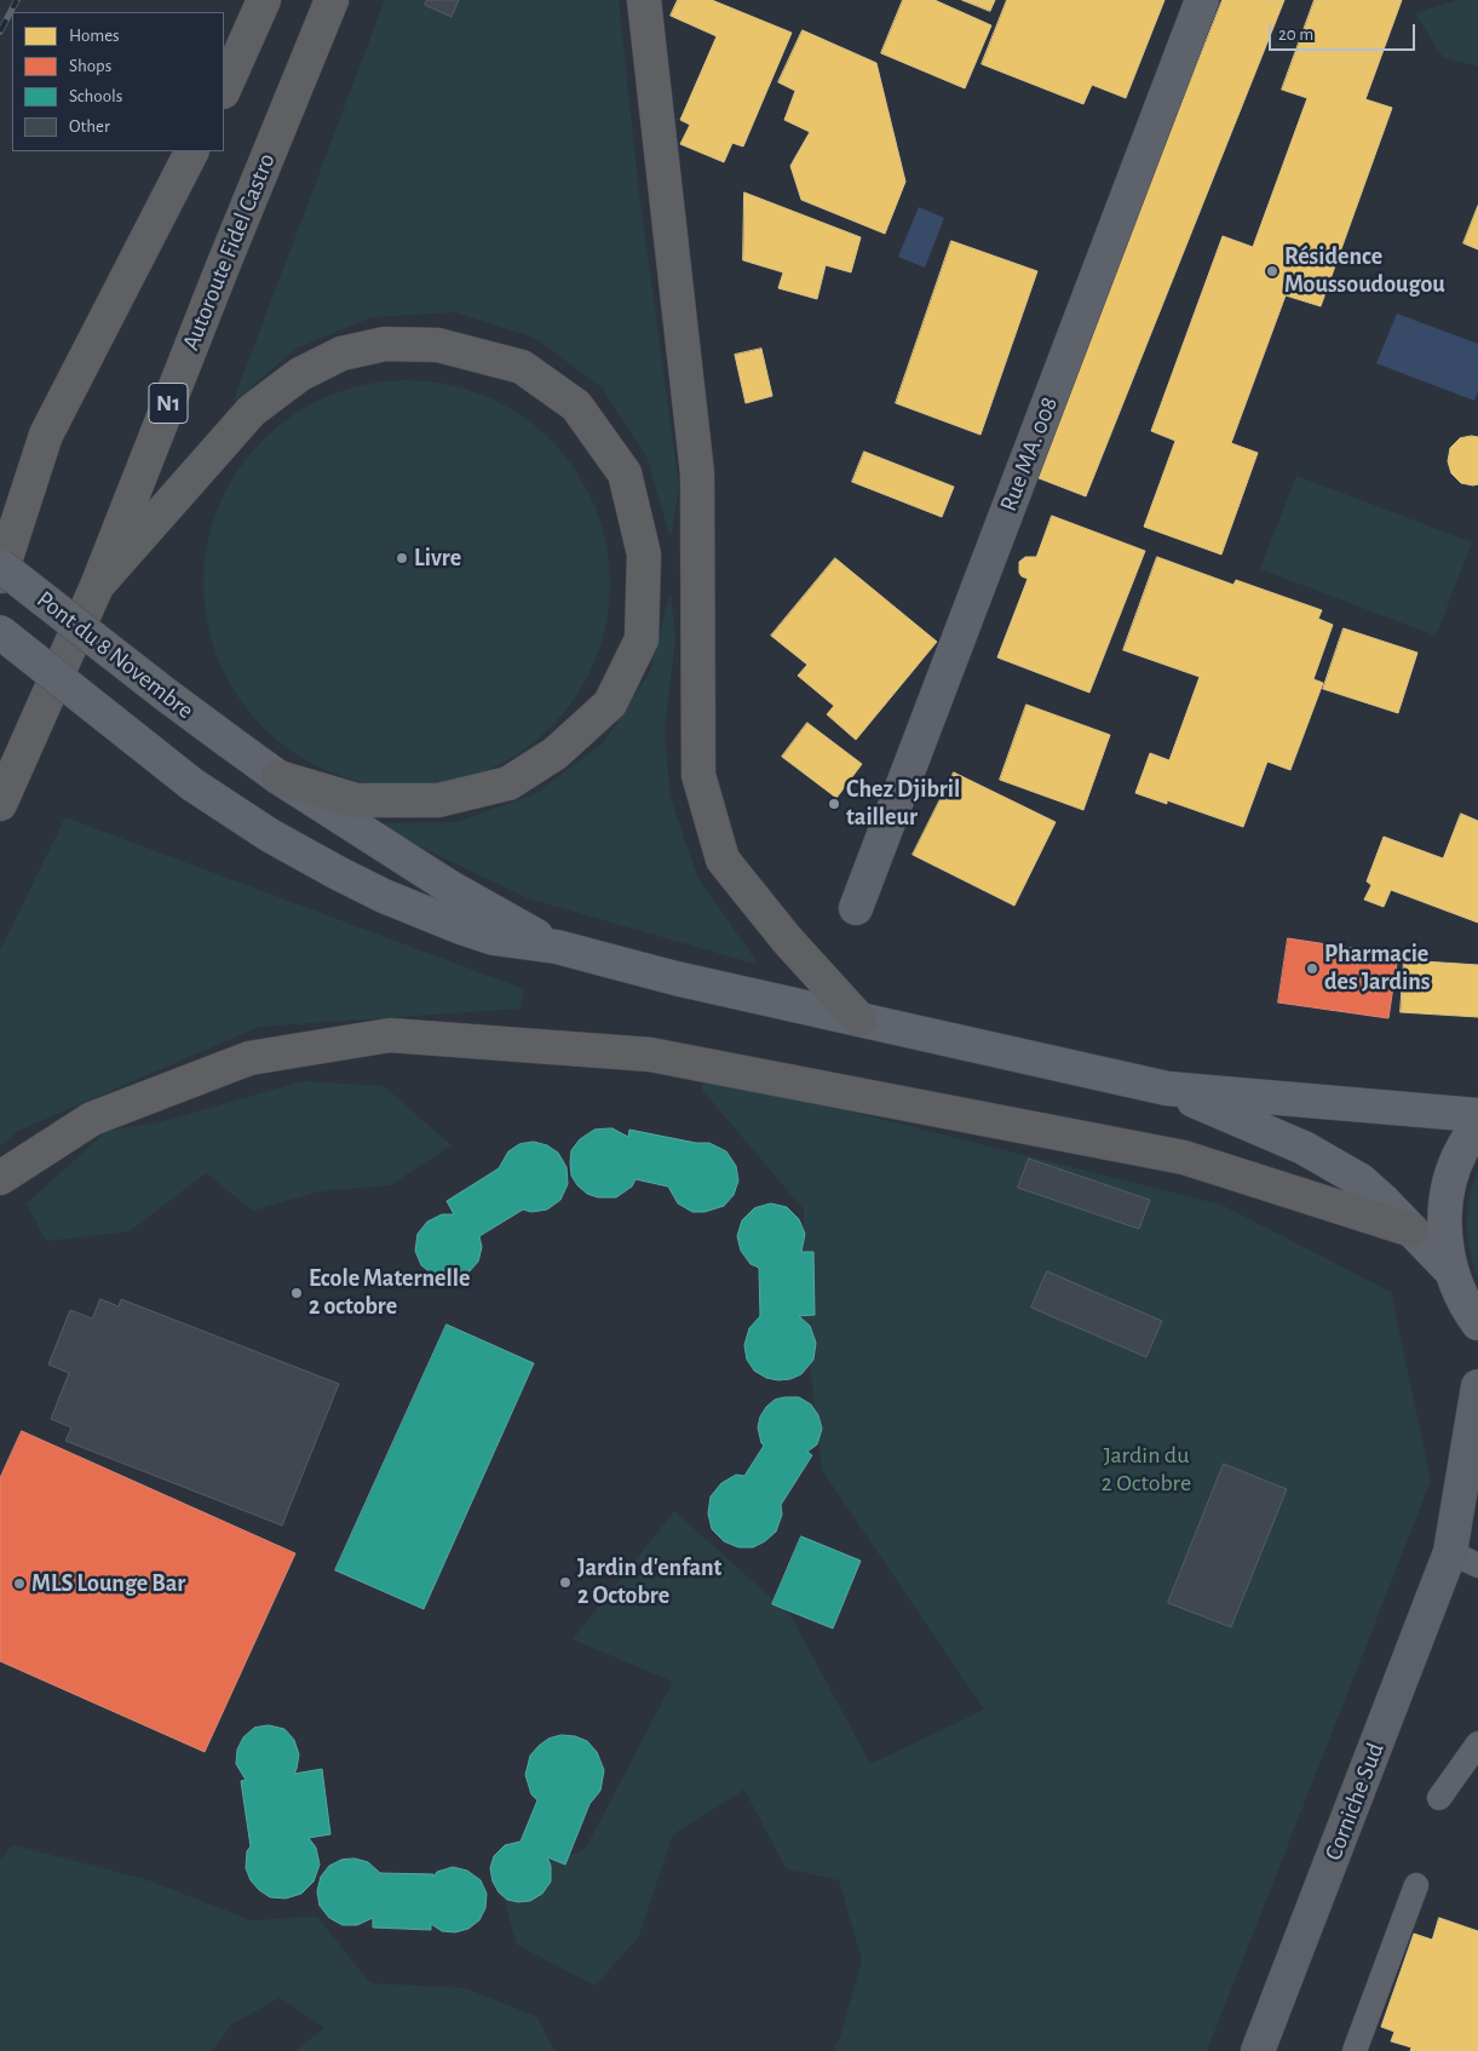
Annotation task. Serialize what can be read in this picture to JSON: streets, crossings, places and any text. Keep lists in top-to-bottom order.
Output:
{
  "streets": {
    "highway": ["Autoroute Fidel Castro", "N1"],
    "main road": ["Pont du 8 Novembre", "Corniche Sud"],
    "street": ["Rue MA. 008"]
  },
  "parks": ["Jardin du 2 Octobre"],
  "places": [
    "Résidence Moussoudougou",
    "Livre",
    "Chez Djibril tailleur",
    "Pharmacie des Jardins",
    "Ecole Maternelle 2 octobre",
    "Jardin d'enfant 2 Octobre",
    "MLS Lounge Bar"
  ],
  "legend": [
    "Homes",
    "Shops",
    "Schools",
    "Other"
  ],
  "scale_bar": "20 m"
}
